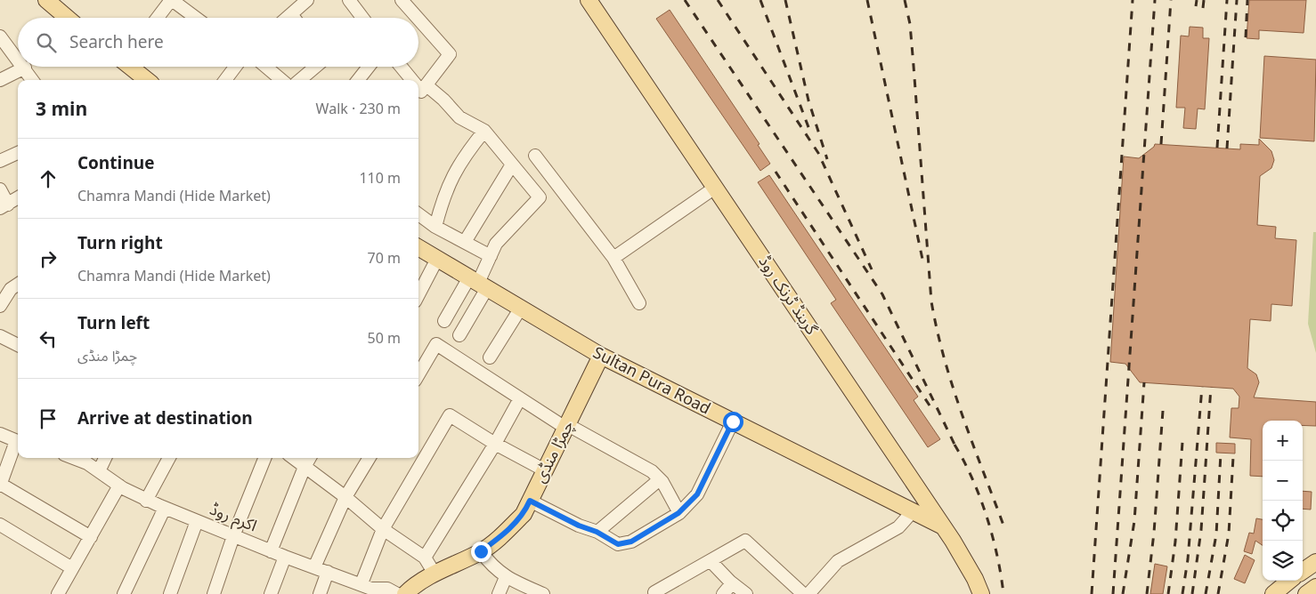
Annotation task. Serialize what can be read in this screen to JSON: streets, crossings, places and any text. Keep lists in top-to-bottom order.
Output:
{
  "streets": {
    "main road": ["گرینڈ ٹرنک روڈ", "Sultan Pura Road", "چمڑا منڈی"],
    "street": ["اکرم روڈ"]
  },
  "crossings": [
    ["گرینڈ ٹرنک روڈ", "Sultan Pura Road"],
    ["Sultan Pura Road", "چمڑا منڈی"]
  ],
  "page": {
    "search": "Search here",
    "heading": ["3 min", "Walk · 230 m"],
    "list": [
      ["Continue", "Chamra Mandi (Hide Market)", "110 m"],
      ["Turn right", "Chamra Mandi (Hide Market)", "70 m"],
      ["Turn left", "چمڑا منڈی", "50 m"],
      "Arrive at destination"
    ],
    "map_buttons": ["+", "−"]
  }
}
